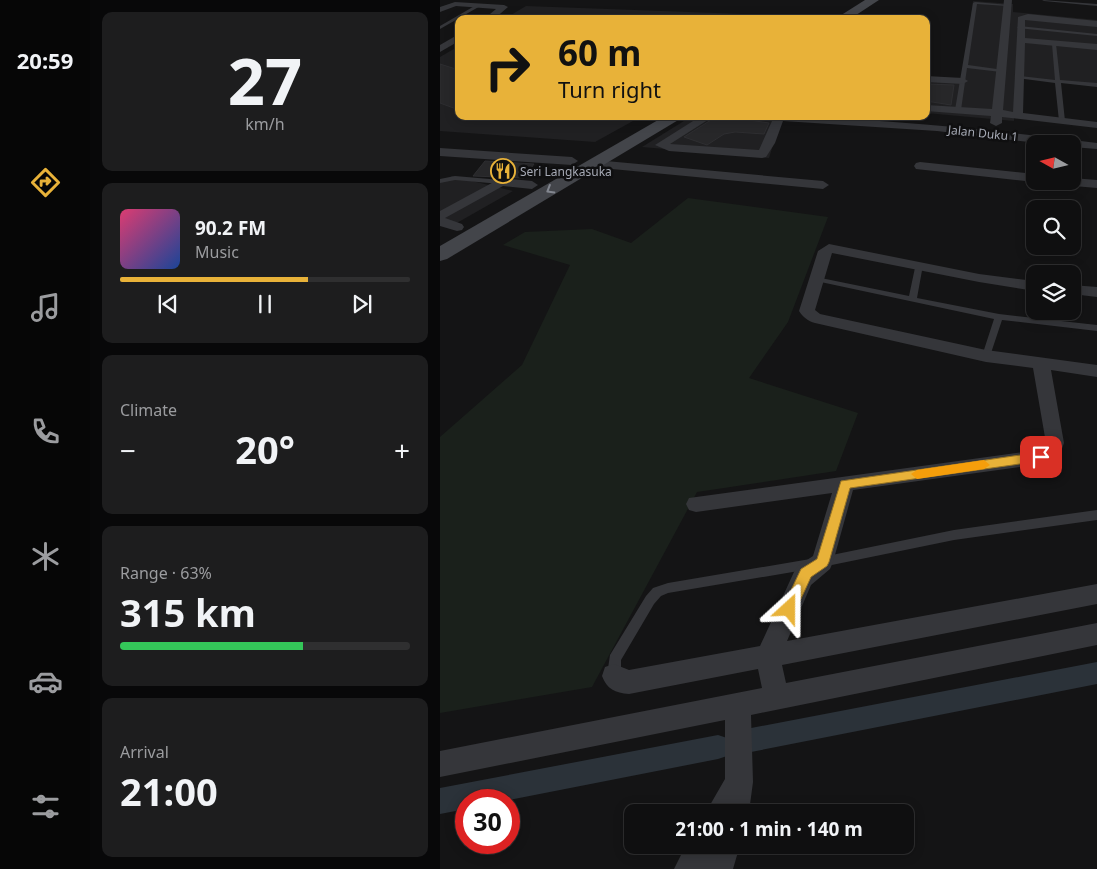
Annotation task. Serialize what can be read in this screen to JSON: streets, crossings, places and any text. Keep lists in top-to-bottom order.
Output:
{
  "streets": {
    "street": ["Jalan Duku 1"]
  },
  "places": {
    "restaurant": ["Seri Langkasuka"]
  },
  "north": "left",
  "page": {
    "tabs": "20:59",
    "tile": [
      ["27", "km/h"],
      "Climate",
      ["Range · 63%", "315 km"],
      ["Arrival", "21:00"]
    ],
    "turn": ["60 m", "Turn right"],
    "song": ["90.2 FM", "Music"],
    "heat": ["−", "20°", "+"],
    "limit": "30",
    "trip": "21:00 · 1 min · 140 m"
  }
}
